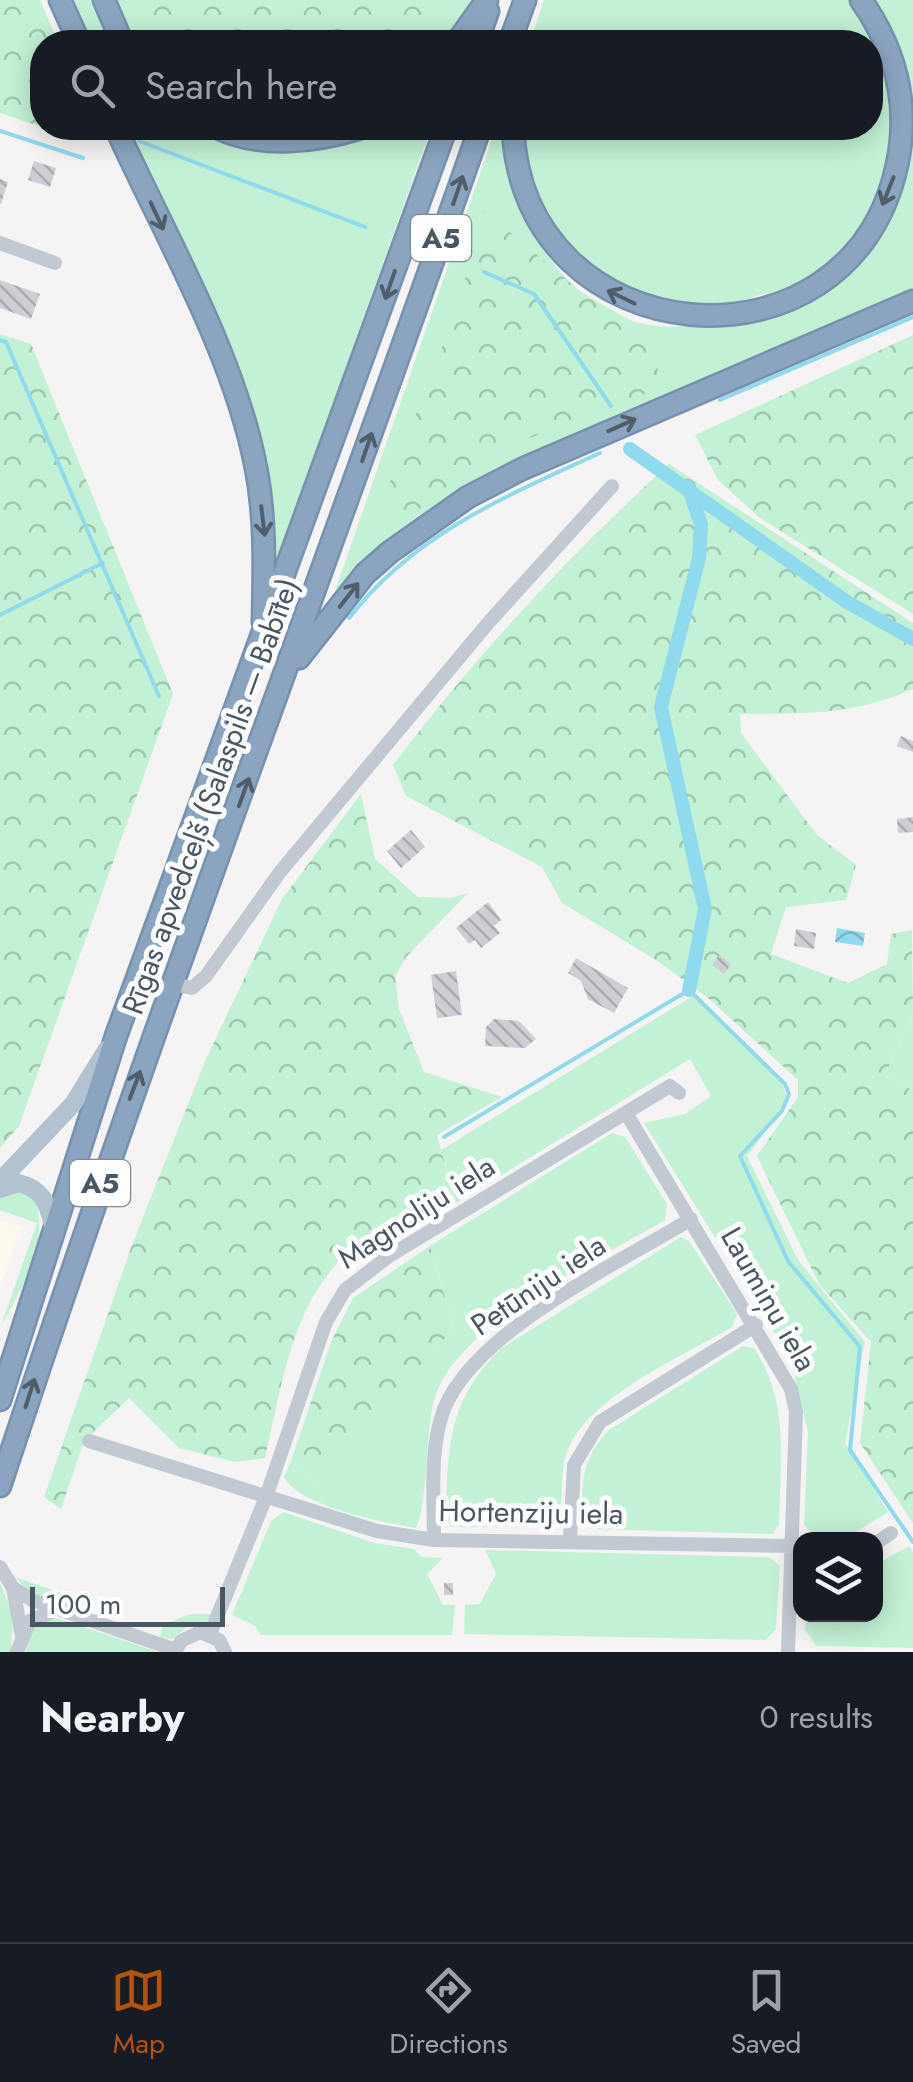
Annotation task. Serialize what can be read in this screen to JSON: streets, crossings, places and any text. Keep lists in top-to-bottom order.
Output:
{
  "streets": {
    "highway": ["A5", "Rīgas apvedceļš (Salaspils — Babīte)"],
    "street": [
      "Magnoliju iela",
      "Petūniju iela",
      "Laumiņu iela",
      "Hortenziju iela"
    ]
  },
  "crossings": [
    ["Magnoliju iela", "Laumiņu iela"],
    ["Magnoliju iela", "Hortenziju iela"],
    ["Petūniju iela", "Laumiņu iela"],
    ["Petūniju iela", "Hortenziju iela"]
  ],
  "scale_bar": "100 m",
  "page": {
    "search": "Search here",
    "scale": "100 m",
    "heading": ["Nearby", "0 results"],
    "nav": ["Map", "Directions", "Saved"]
  }
}
